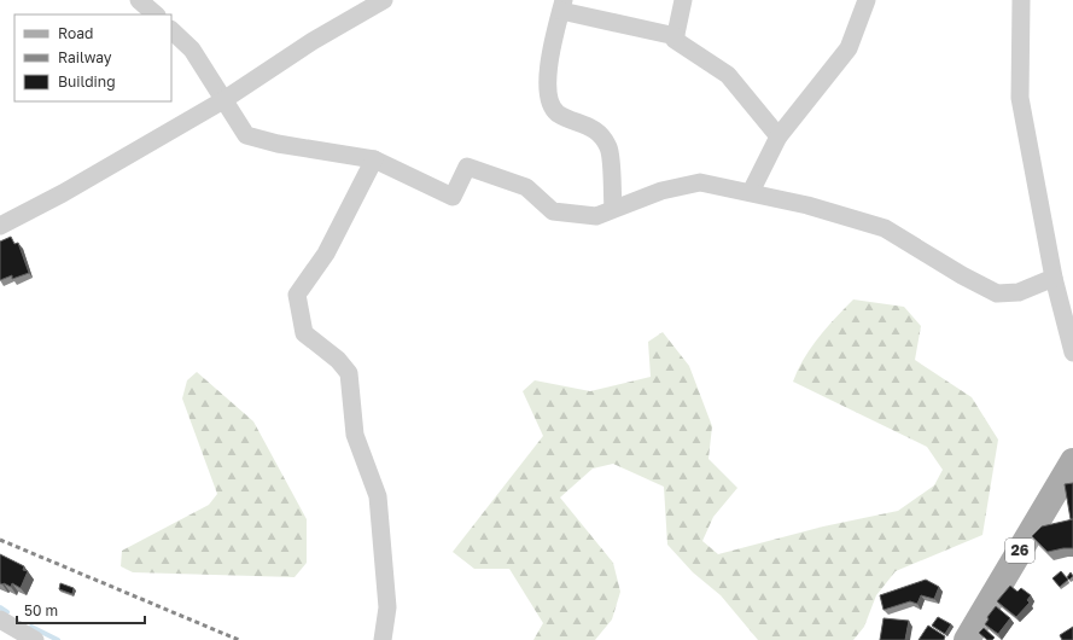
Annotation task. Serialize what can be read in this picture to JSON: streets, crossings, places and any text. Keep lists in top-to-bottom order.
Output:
{
  "streets": {
    "main road": ["26"]
  },
  "legend": ["Road", "Railway", "Building"],
  "scale_bar": "50 m"
}
